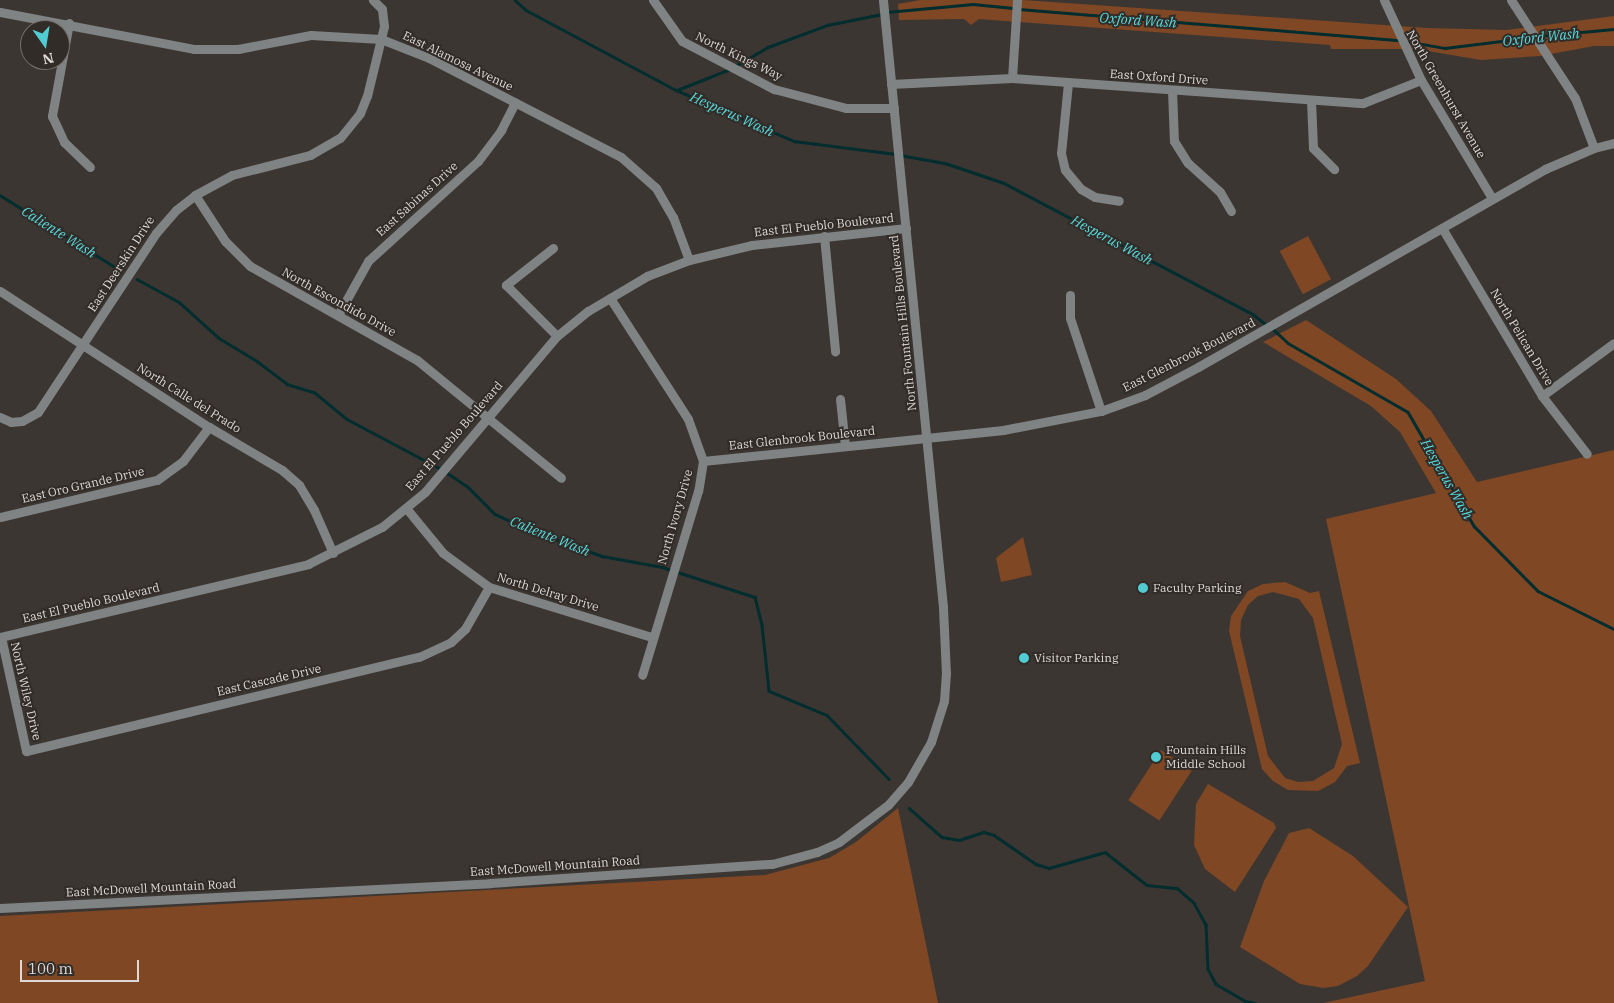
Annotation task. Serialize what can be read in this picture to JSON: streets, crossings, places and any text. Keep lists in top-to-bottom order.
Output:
{
  "streets": {
    "street": [
      "North Kings Way",
      "East Alamosa Avenue",
      "East Oxford Drive",
      "North Greenhurst Avenue",
      "East Sabinas Drive",
      "East El Pueblo Boulevard",
      "East Deerskin Drive",
      "North Escondido Drive",
      "North Fountain Hills Boulevard",
      "North Pelican Drive",
      "East Glenbrook Boulevard",
      "North Calle del Prado",
      "East Oro Grande Drive",
      "North Ivory Drive",
      "North Delray Drive",
      "East Cascade Drive",
      "North Wiley Drive",
      "East McDowell Mountain Road"
    ]
  },
  "crossings": [
    ["North Kings Way", "North Fountain Hills Boulevard"],
    ["East Alamosa Avenue", "East Sabinas Drive"],
    ["East Alamosa Avenue", "East El Pueblo Boulevard"],
    ["East Alamosa Avenue", "East Deerskin Drive"],
    ["East Oxford Drive", "North Greenhurst Avenue"],
    ["East Oxford Drive", "North Fountain Hills Boulevard"],
    ["North Greenhurst Avenue", "East Glenbrook Boulevard"],
    ["East Sabinas Drive", "North Escondido Drive"],
    ["East El Pueblo Boulevard", "North Escondido Drive"],
    ["East El Pueblo Boulevard", "North Fountain Hills Boulevard"],
    ["East El Pueblo Boulevard", "North Calle del Prado"],
    ["East El Pueblo Boulevard", "North Ivory Drive"],
    ["East El Pueblo Boulevard", "North Delray Drive"],
    ["East El Pueblo Boulevard", "North Wiley Drive"],
    ["East Deerskin Drive", "North Escondido Drive"],
    ["East Deerskin Drive", "North Calle del Prado"],
    ["North Fountain Hills Boulevard", "East Glenbrook Boulevard"],
    ["North Fountain Hills Boulevard", "East McDowell Mountain Road"],
    ["North Pelican Drive", "East Glenbrook Boulevard"],
    ["East Glenbrook Boulevard", "North Ivory Drive"],
    ["North Calle del Prado", "East Oro Grande Drive"],
    ["North Ivory Drive", "North Delray Drive"],
    ["North Delray Drive", "East Cascade Drive"],
    ["East Cascade Drive", "North Wiley Drive"]
  ],
  "water": ["Oxford Wash", "Hesperus Wash", "Caliente Wash"],
  "places": ["Faculty Parking", "Visitor Parking", "Fountain Hills Middle School"],
  "scale_bar": "100 m",
  "north": "bottom"
}
